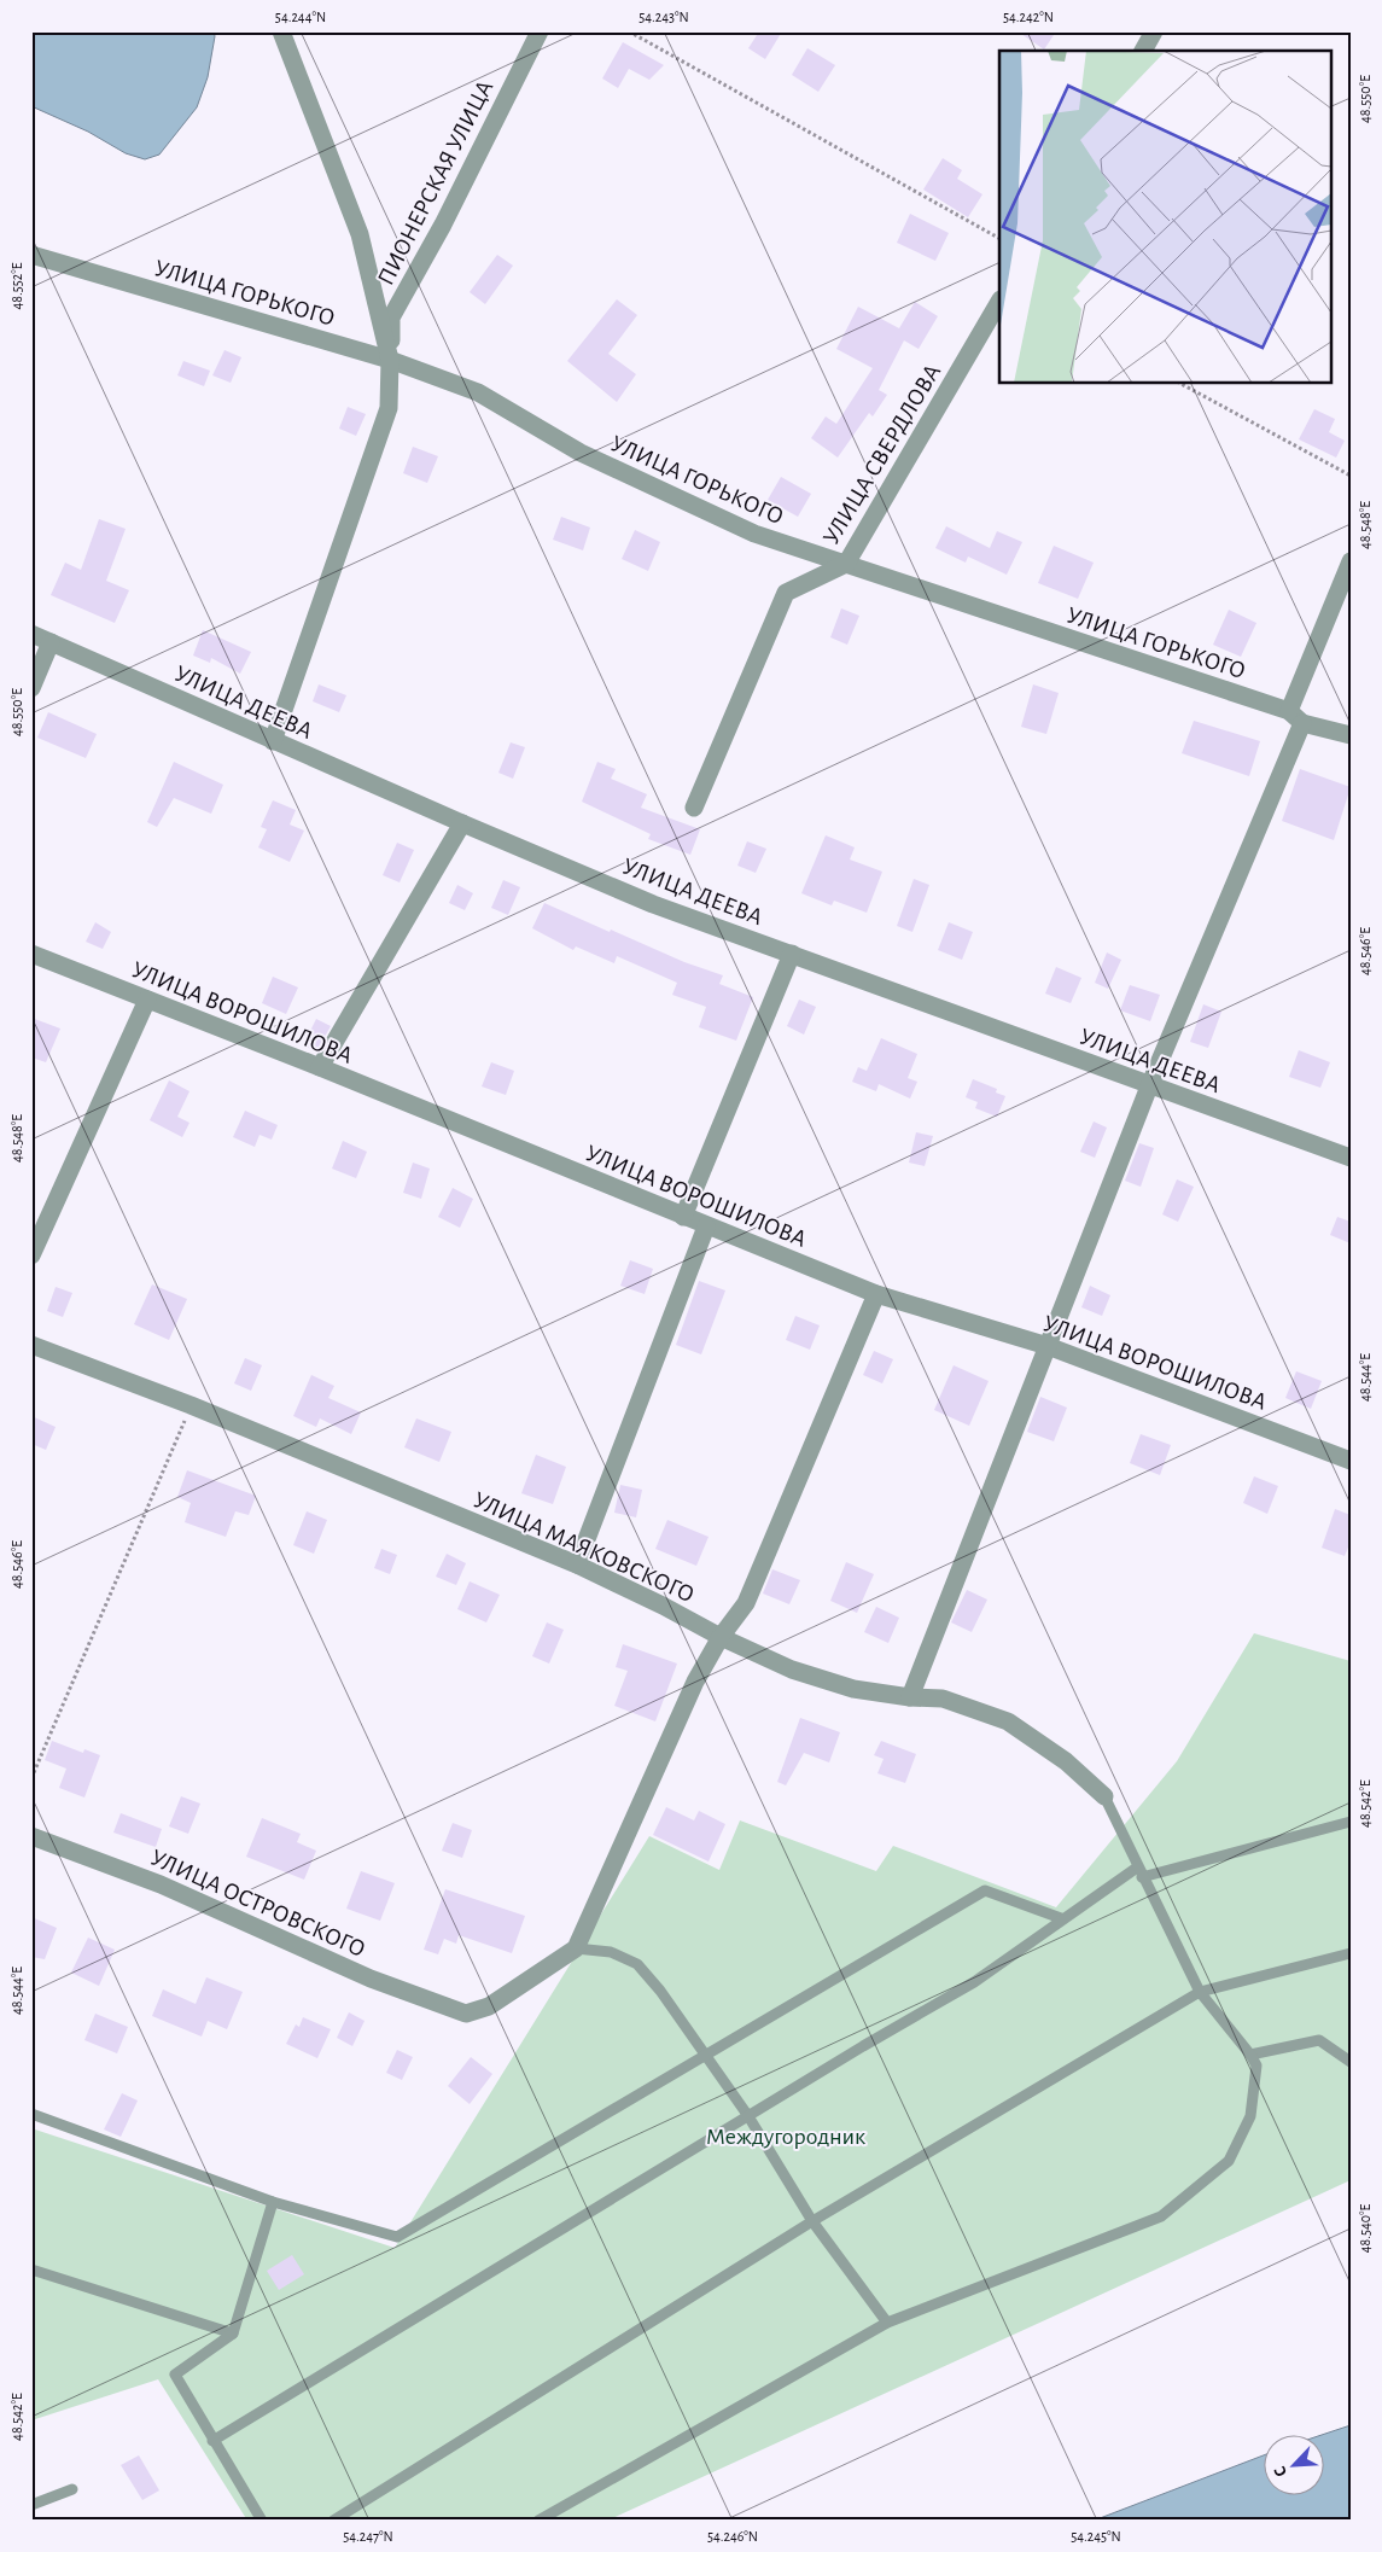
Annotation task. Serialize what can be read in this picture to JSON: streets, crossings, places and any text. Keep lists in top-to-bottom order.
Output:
{
  "streets": {
    "street": [
      "ПИОНЕРСКАЯ УЛИЦА",
      "УЛИЦА ГОРЬКОГО",
      "УЛИЦА СВЕРДЛОВА",
      "УЛИЦА ДЕЕВА",
      "УЛИЦА ВОРОШИЛОВА",
      "УЛИЦА МАЯКОВСКОГО",
      "УЛИЦА ОСТРОВСКОГО"
    ]
  },
  "crossings": [
    ["ПИОНЕРСКАЯ УЛИЦА", "УЛИЦА ГОРЬКОГО"],
    ["УЛИЦА ГОРЬКОГО", "УЛИЦА СВЕРДЛОВА"]
  ],
  "parks": ["Междугородник"],
  "north": "bottom left",
  "coordinates": [
    "54.244°N",
    "54.243°N",
    "54.242°N",
    "48.550°E",
    "48.552°E",
    "48.548°E",
    "48.546°E",
    "48.544°E",
    "48.542°E",
    "48.540°E",
    "54.247°N",
    "54.246°N",
    "54.245°N"
  ]
}
